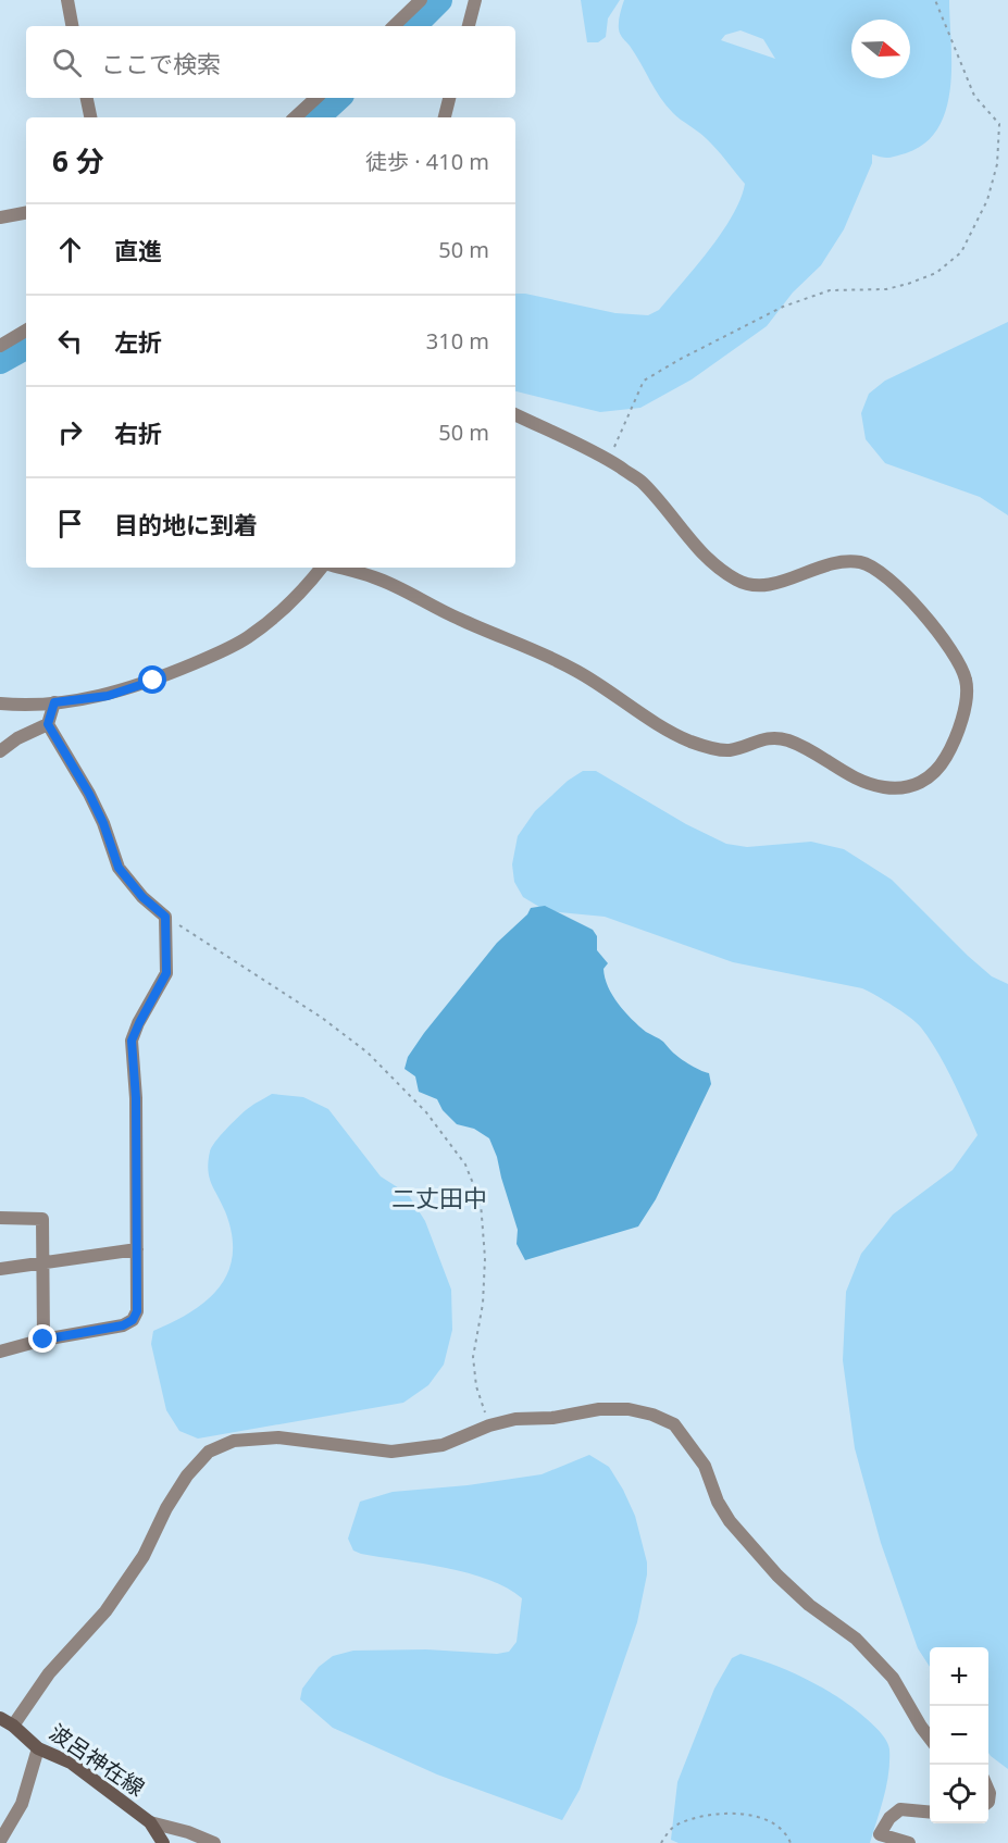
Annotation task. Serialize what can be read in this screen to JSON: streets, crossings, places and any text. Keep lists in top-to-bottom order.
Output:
{
  "streets": {
    "main road": ["波呂神在線"]
  },
  "districts": ["二丈田中"],
  "north": "right",
  "page": {
    "search": "ここで検索",
    "heading": ["6 分", "徒歩 · 410 m"],
    "list": [
      ["直進", "50 m"],
      ["左折", "310 m"],
      ["右折", "50 m"],
      "目的地に到着"
    ],
    "map_buttons": ["+", "−"]
  }
}
